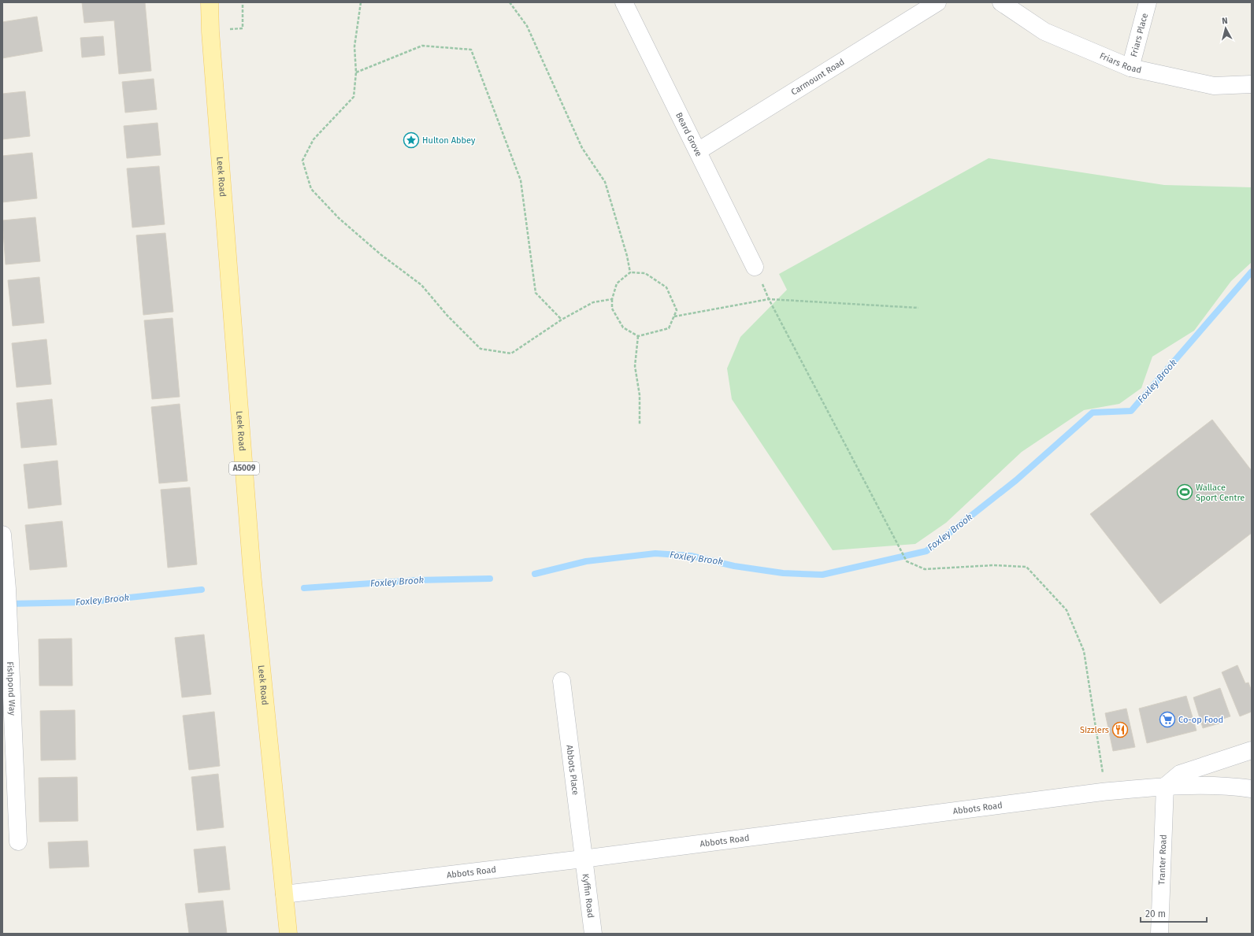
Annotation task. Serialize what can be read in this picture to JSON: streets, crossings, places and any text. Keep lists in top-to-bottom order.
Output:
{
  "streets": {
    "main road": ["Leek Road", "A5009"],
    "street": [
      "Friars Place",
      "Friars Road",
      "Carmount Road",
      "Beard Grove",
      "Fishpond Way",
      "Abbots Place",
      "Abbots Road",
      "Tranter Road",
      "Kyffin Road"
    ]
  },
  "crossings": [
    ["Friars Place", "Friars Road"],
    ["Carmount Road", "Beard Grove"],
    ["Leek Road", "Abbots Road"],
    ["Abbots Place", "Abbots Road"],
    ["Abbots Place", "Kyffin Road"],
    ["Abbots Road", "Tranter Road"],
    ["Abbots Road", "Kyffin Road"]
  ],
  "water": ["Foxley Brook"],
  "places": {
    "place": ["Hulton Abbey"],
    "sports": ["Wallace Sport Centre"],
    "supermarket": ["Co-op Food"],
    "restaurant": ["Sizzlers"]
  },
  "scale_bar": "20 m",
  "north": "top"
}
